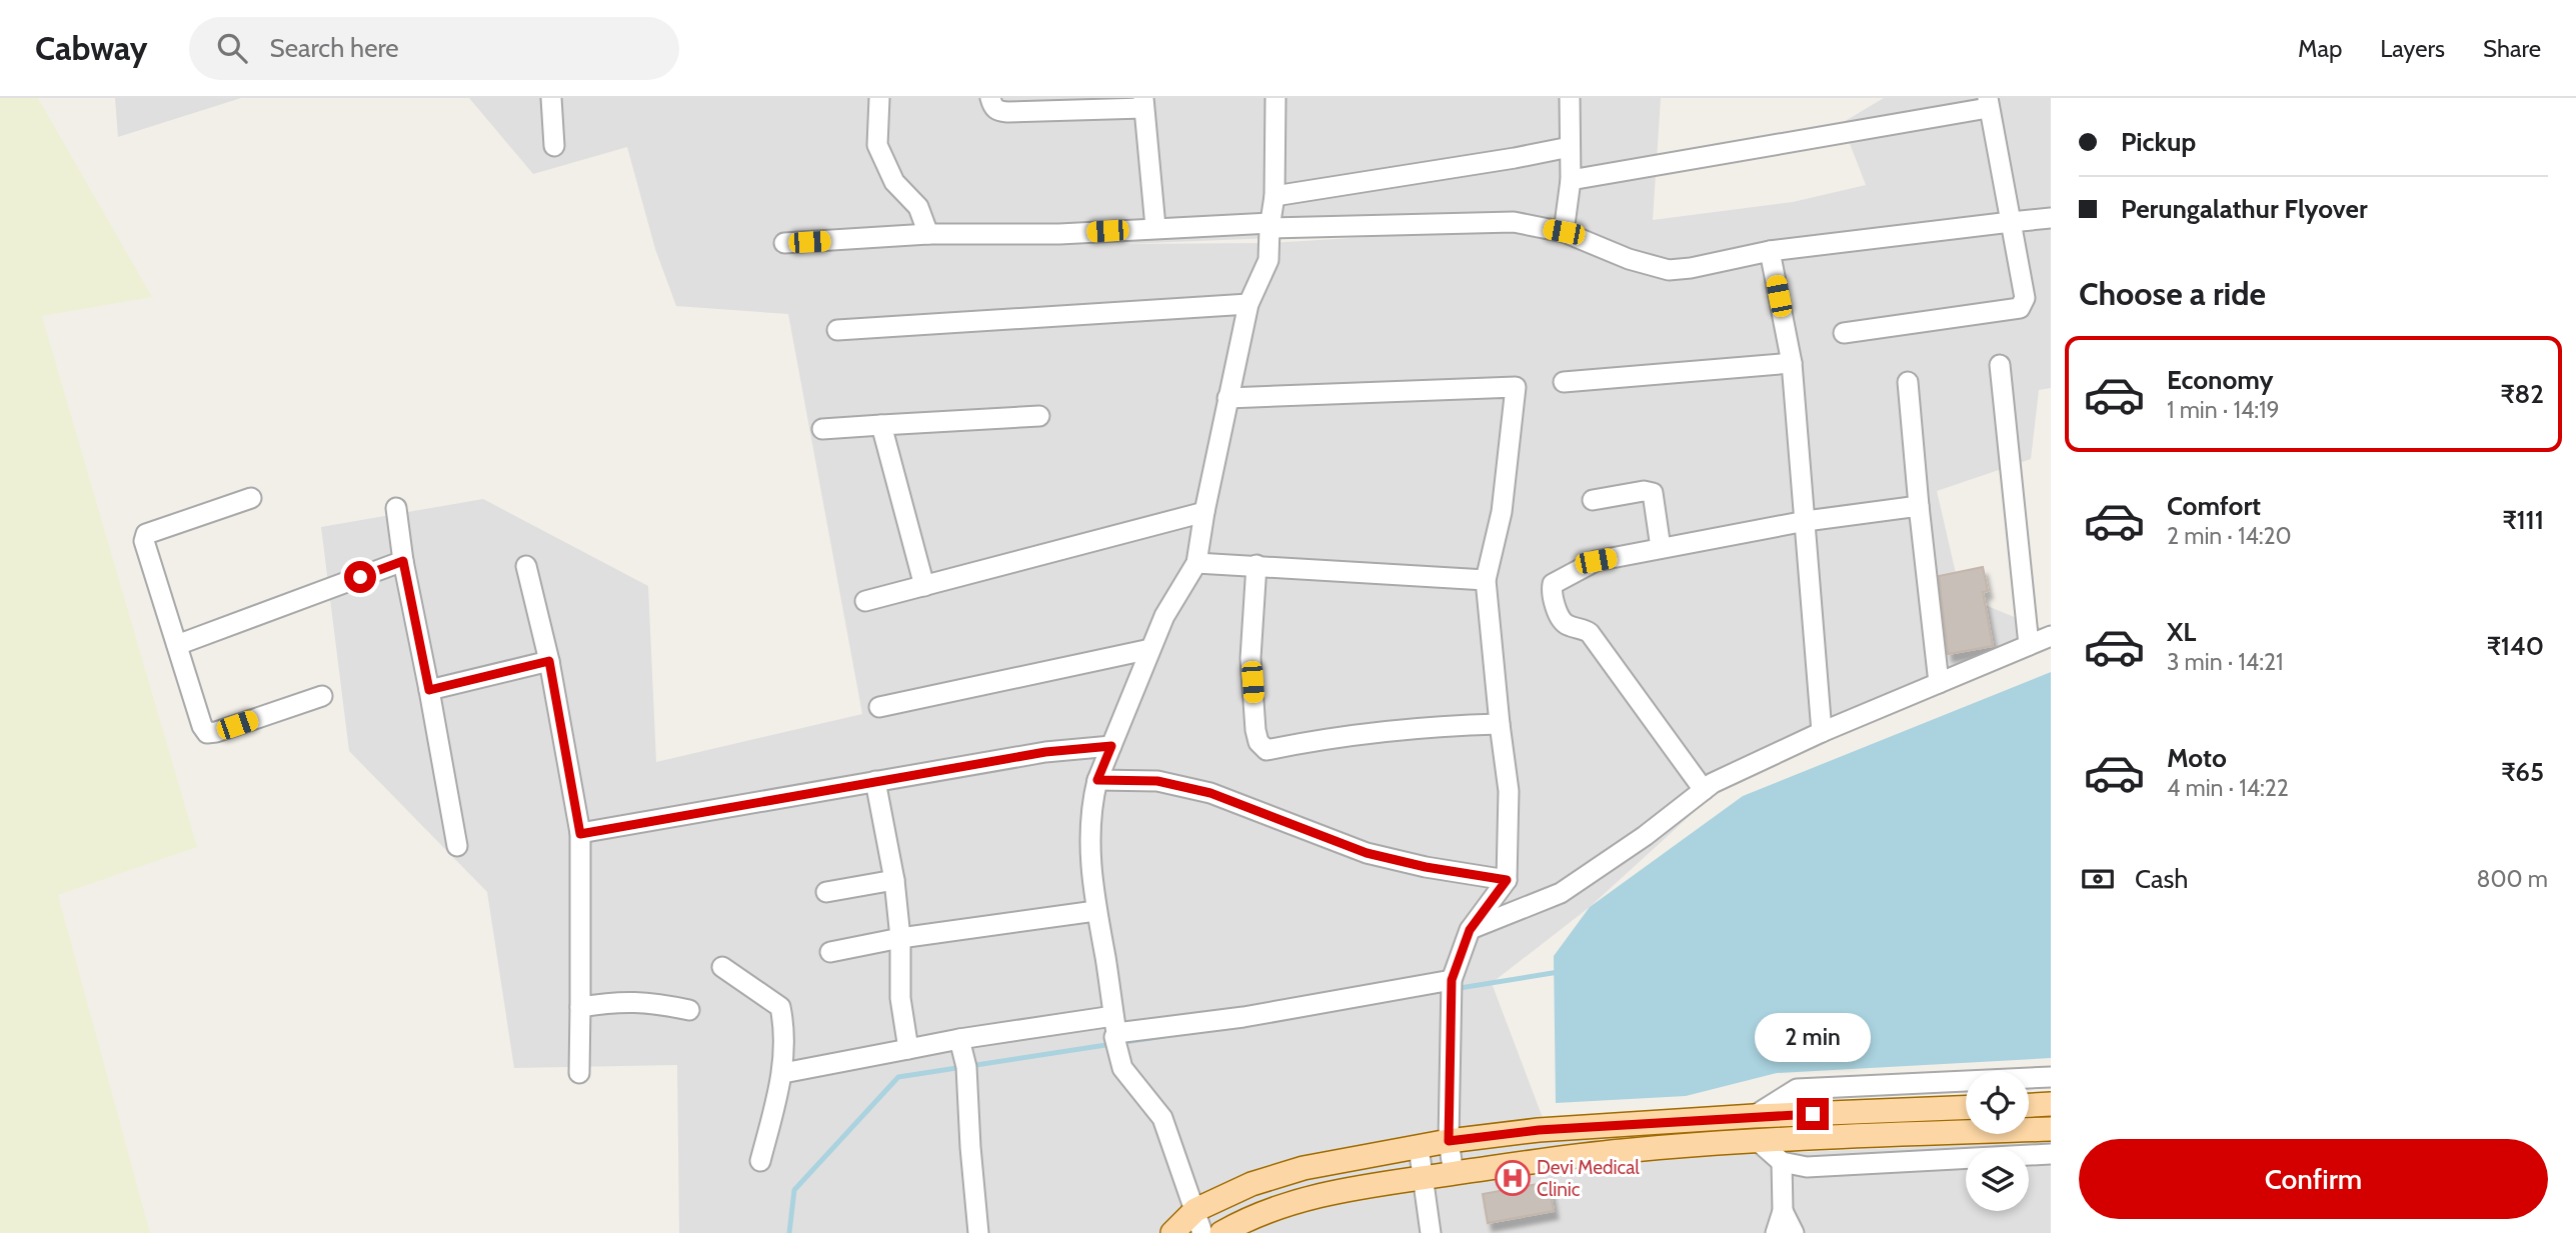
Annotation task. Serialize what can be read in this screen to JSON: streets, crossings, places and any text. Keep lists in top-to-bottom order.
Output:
{
  "places": {
    "hospital": ["Devi Medical Clinic"]
  },
  "page": {
    "header": "Cabway",
    "search": "Search here",
    "nav": ["Map", "Layers", "Share"],
    "banner": ["Pickup", "Perungalathur Flyover"],
    "heading": "Choose a ride",
    "list": [
      {
        "name": "Economy",
        "note": "1 min · 14:19",
        "value": "₹82"
      },
      {
        "name": "Comfort",
        "note": "2 min · 14:20",
        "value": "₹111"
      },
      {
        "name": "XL",
        "note": "3 min · 14:21",
        "value": "₹140"
      },
      {
        "name": "Moto",
        "note": "4 min · 14:22",
        "value": "₹65"
      }
    ],
    "pay": ["Cash", "800 m"],
    "bubble": "2 min",
    "buttons": "Confirm"
  }
}
